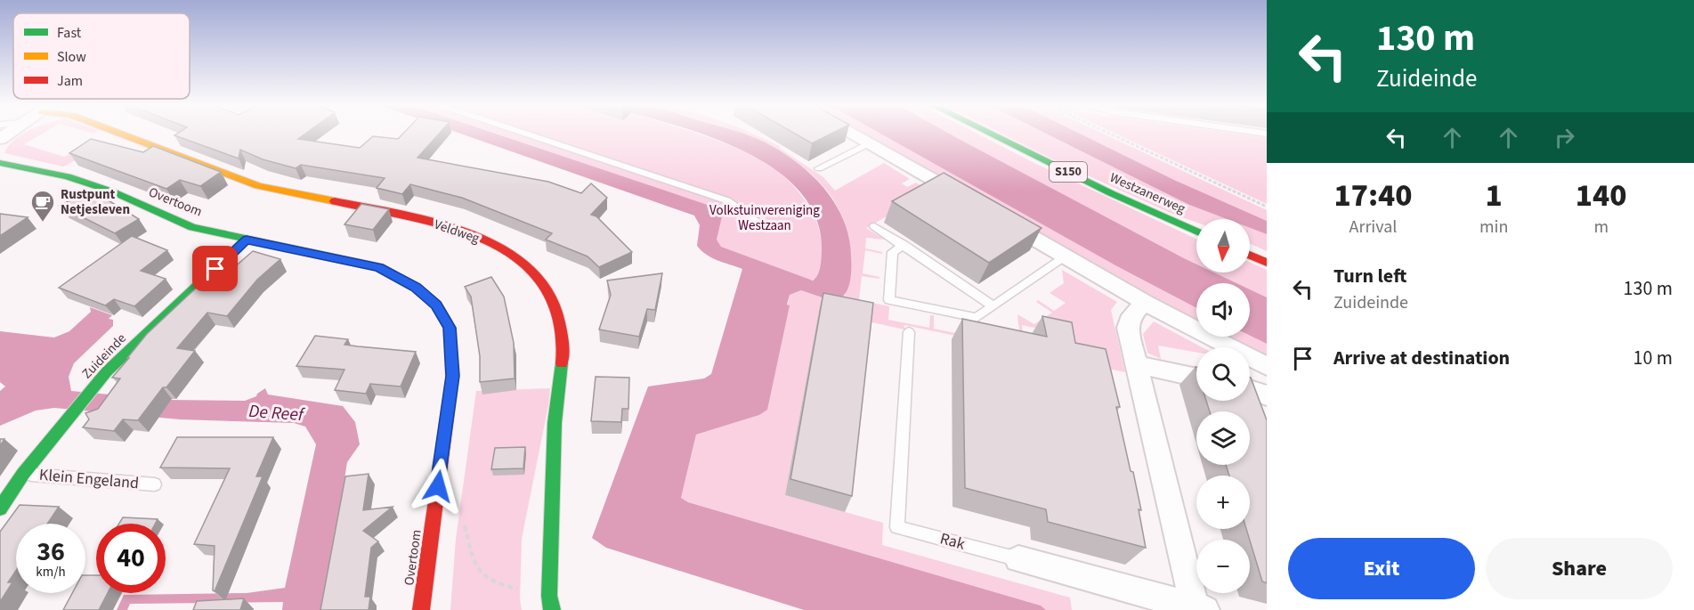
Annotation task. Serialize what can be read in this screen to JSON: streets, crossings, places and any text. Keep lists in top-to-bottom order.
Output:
{
  "streets": {
    "street": [
      "S150",
      "Westzanerweg",
      "Overtoom",
      "Veldweg",
      "Zuideinde",
      "Rak"
    ],
    "lane": ["Klein Engeland"]
  },
  "crossings": [
    ["Overtoom", "Zuideinde"],
    ["Zuideinde", "Klein Engeland"]
  ],
  "water": ["De Reef"],
  "parks": ["Volkstuinvereniging Westzaan"],
  "places": {
    "cafe": ["Rustpunt Netjesleven"]
  },
  "legend": ["Fast", "Slow", "Jam"],
  "north": "bottom",
  "page": {
    "turn": ["130 m", "Zuideinde"],
    "eta": [
      "17:40",
      "Arrival",
      "1",
      "min",
      "140",
      "m"
    ],
    "map_buttons": ["+", "−"],
    "list": [
      {
        "name": "Turn left",
        "note": "Zuideinde",
        "value": "130 m"
      },
      {
        "name": "Arrive at destination",
        "value": "10 m"
      }
    ],
    "speed": "36 km/h",
    "limit": "40",
    "buttons": ["Exit", "Share"]
  }
}
